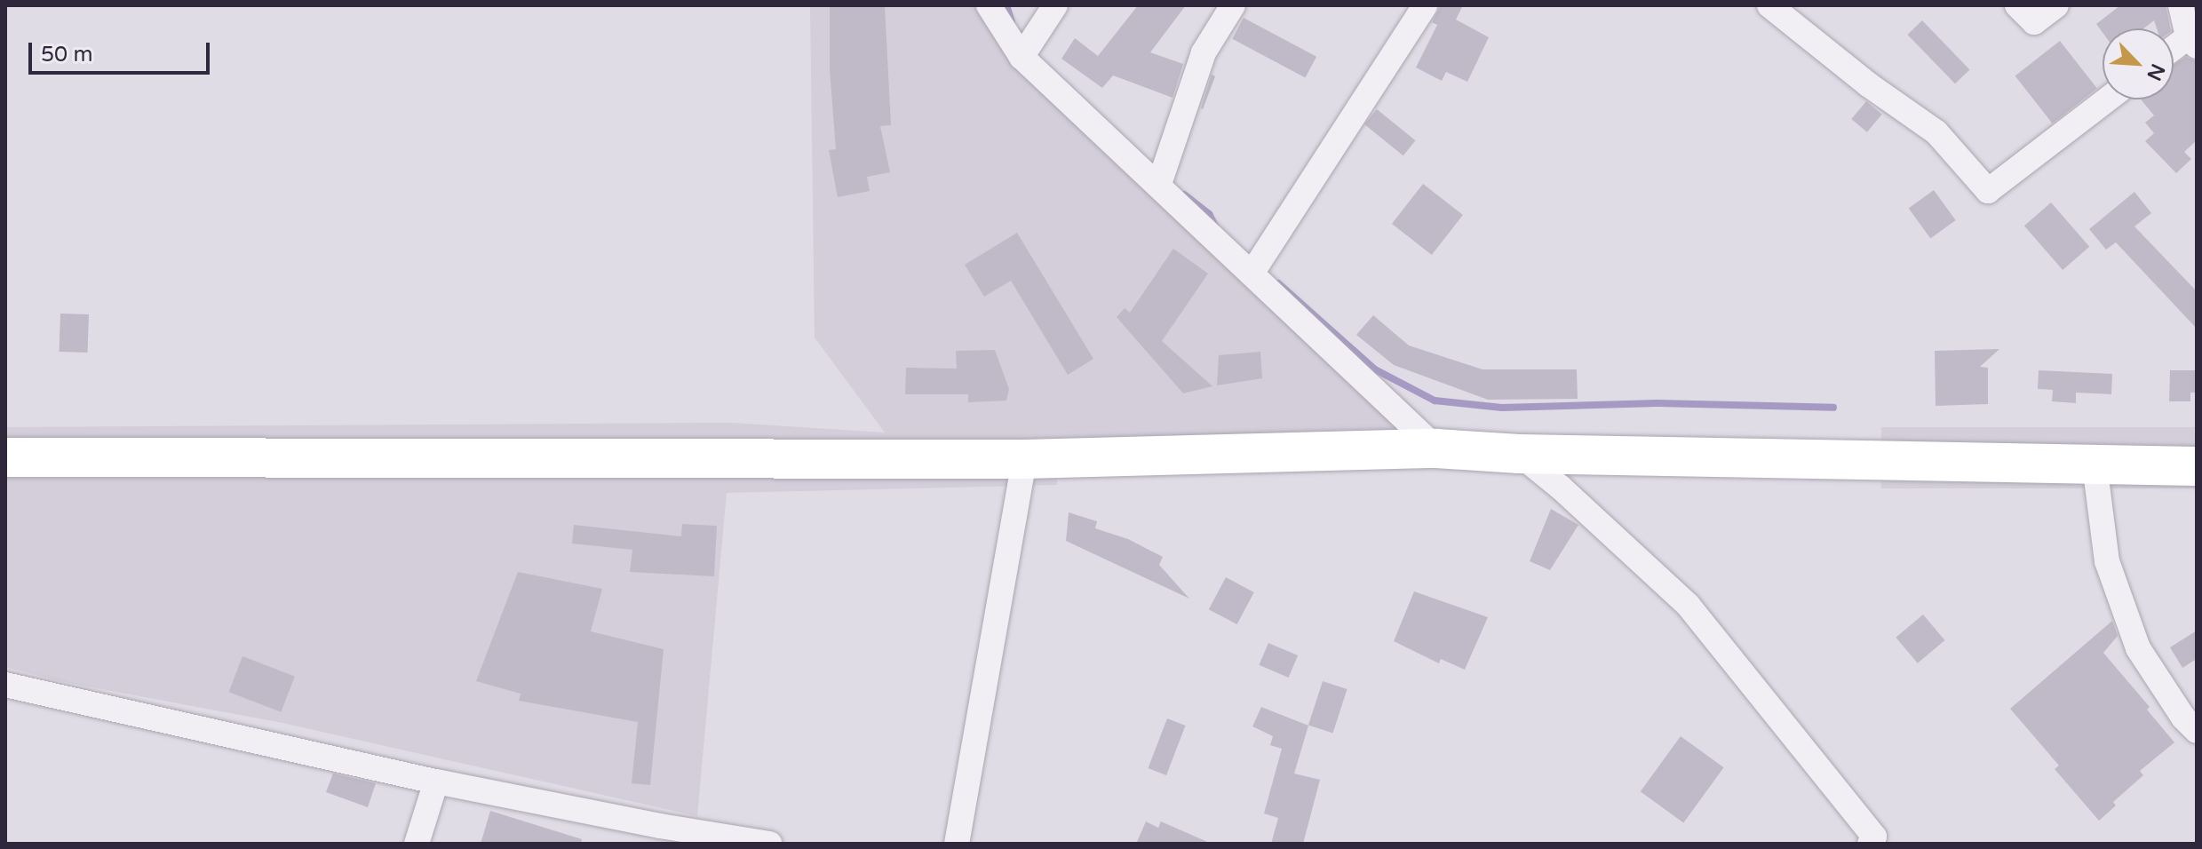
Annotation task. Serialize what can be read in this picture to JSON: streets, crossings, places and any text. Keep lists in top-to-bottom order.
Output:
{
  "scale_bar": "50 m",
  "north": "bottom right"
}
